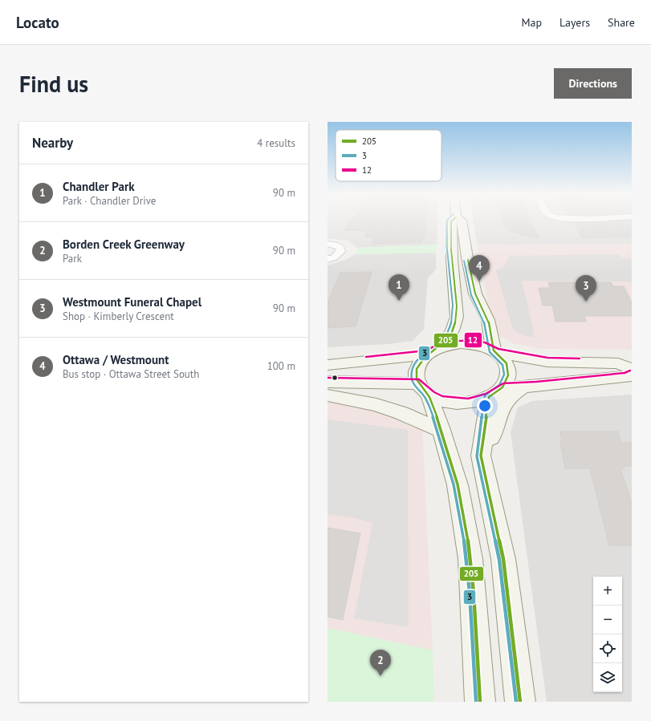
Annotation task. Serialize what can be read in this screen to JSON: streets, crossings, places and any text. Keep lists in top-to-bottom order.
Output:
{
  "lines": ["transit line 205", "transit line 3", "transit line 12"],
  "legend": ["205", "3", "12"],
  "page": {
    "header": "Locato",
    "nav": ["Map", "Layers", "Share"],
    "buttons": "Directions",
    "title": "Find us",
    "heading": ["Nearby", "4 results"],
    "list": [
      {
        "mark": "1",
        "name": "Chandler Park",
        "note": "Park · Chandler Drive",
        "value": "90 m"
      },
      {
        "mark": "2",
        "name": "Borden Creek Greenway",
        "note": "Park",
        "value": "90 m"
      },
      {
        "mark": "3",
        "name": "Westmount Funeral Chapel",
        "note": "Shop · Kimberly Crescent",
        "value": "90 m"
      },
      {
        "mark": "4",
        "name": "Ottawa / Westmount",
        "note": "Bus stop · Ottawa Street South",
        "value": "100 m"
      }
    ],
    "pins": [
      "4",
      "1",
      "3",
      "2"
    ],
    "map_buttons": ["+", "−"]
  }
}
